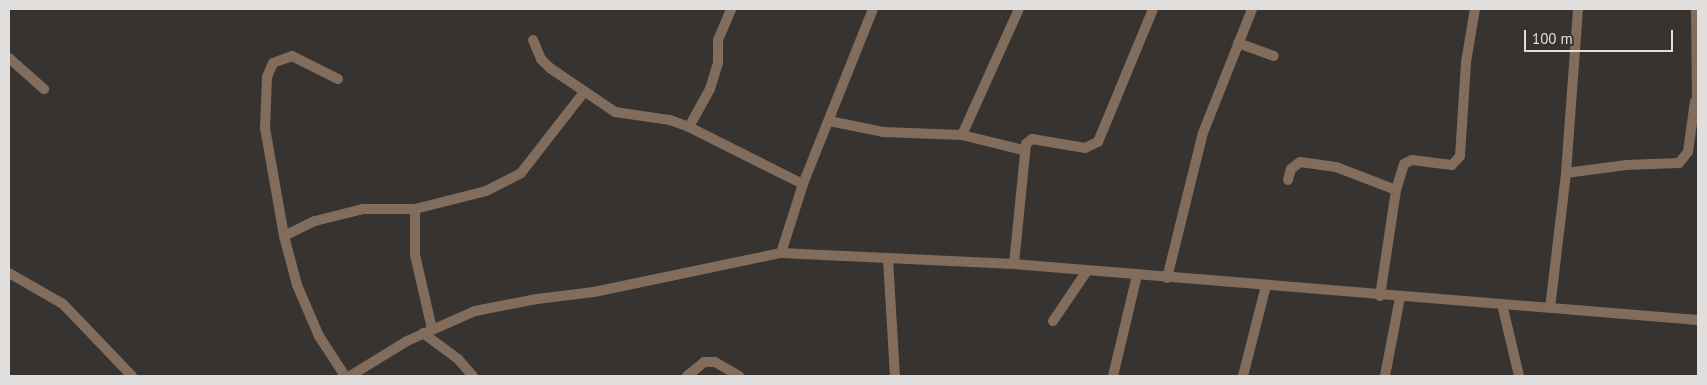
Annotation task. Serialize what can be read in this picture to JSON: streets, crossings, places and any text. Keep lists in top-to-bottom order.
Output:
{
  "scale_bar": "100 m"
}
